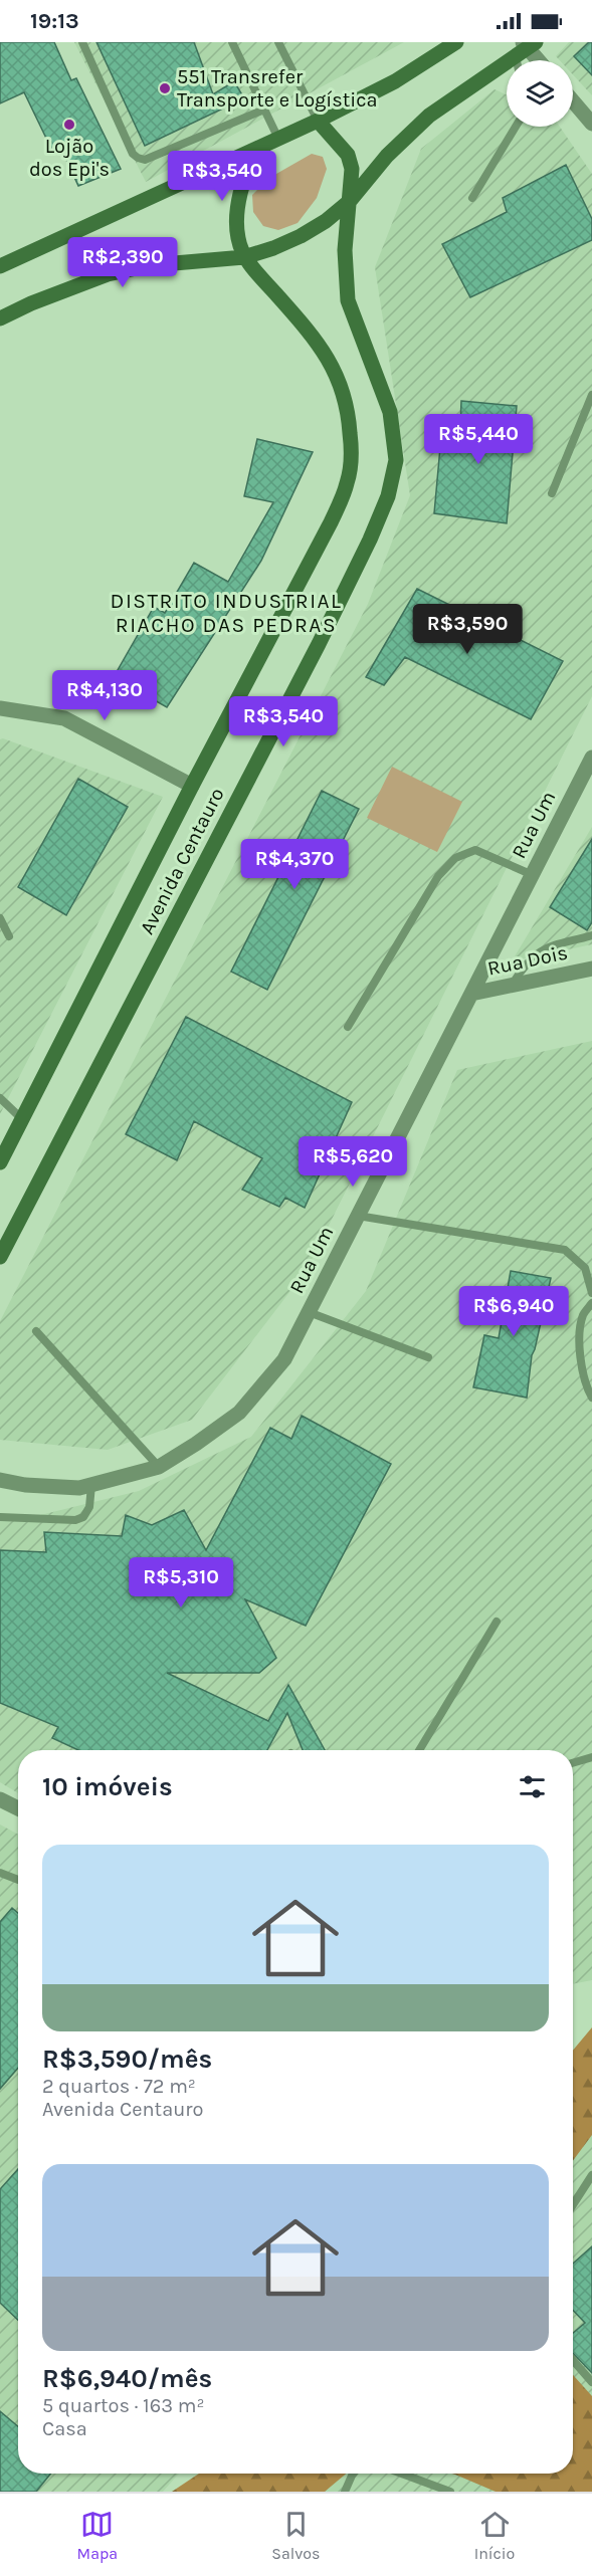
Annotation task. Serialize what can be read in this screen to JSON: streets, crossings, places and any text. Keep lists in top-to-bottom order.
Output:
{
  "streets": {
    "street": ["Rua Um", "Avenida Centauro", "Rua Dois"]
  },
  "crossings": [
    ["Rua Um", "Rua Dois"]
  ],
  "districts": ["DISTRITO INDUSTRIAL RIACHO DAS PEDRAS"],
  "places": ["551 Transrefer Transporte e Logística", "Lojão dos Epi's"],
  "page": {
    "status": "19:13",
    "price": [
      "R$3,540",
      "R$2,390",
      "R$5,440",
      "R$3,590",
      "R$4,130",
      "R$3,540",
      "R$4,370",
      "R$5,620",
      "R$6,940",
      "R$5,310"
    ],
    "heading": "10 imóveis",
    "list": [
      {
        "name": "R$3,590/mês",
        "note": "2 quartos · 72 m² · Avenida Centauro"
      },
      {
        "name": "R$6,940/mês",
        "note": "5 quartos · 163 m² · Casa"
      }
    ],
    "tabs": ["Mapa", "Salvos", "Início"]
  }
}
